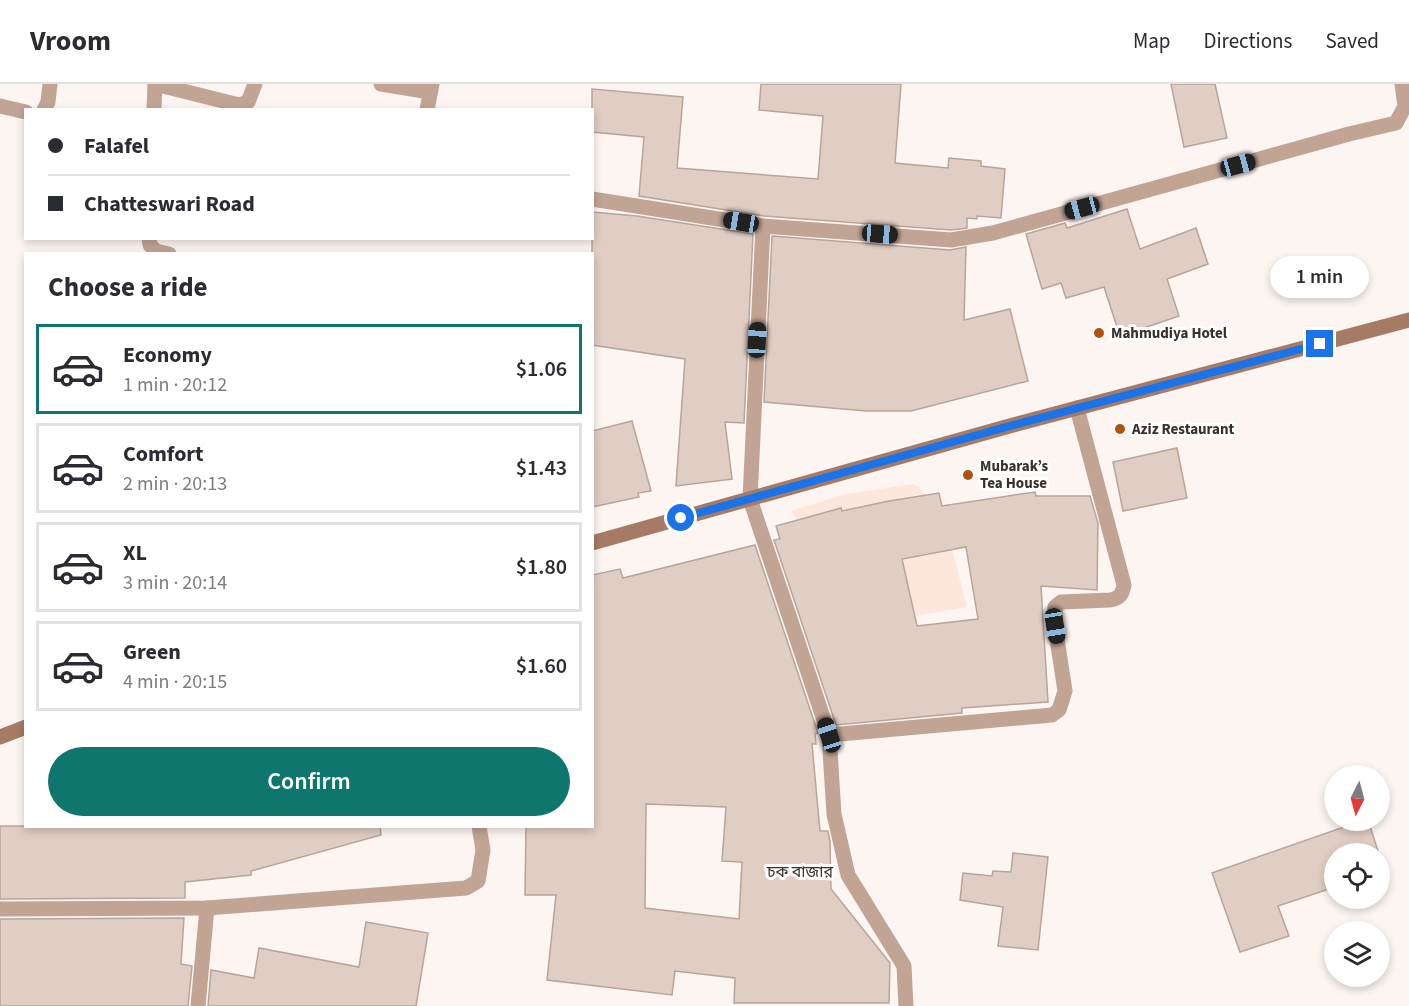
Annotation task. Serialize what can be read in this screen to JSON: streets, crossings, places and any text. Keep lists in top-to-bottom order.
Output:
{
  "districts": ["চক বাজার"],
  "places": ["Mahmudiya Hotel", "Aziz Restaurant", "Mubarak’s Tea House"],
  "north": "bottom",
  "page": {
    "header": "Vroom",
    "nav": ["Map", "Directions", "Saved"],
    "banner": ["Falafel", "Chatteswari Road"],
    "heading": "Choose a ride",
    "bubble": "1 min",
    "list": [
      {
        "name": "Economy",
        "note": "1 min · 20:12",
        "value": "$1.06"
      },
      {
        "name": "Comfort",
        "note": "2 min · 20:13",
        "value": "$1.43"
      },
      {
        "name": "XL",
        "note": "3 min · 20:14",
        "value": "$1.80"
      },
      {
        "name": "Green",
        "note": "4 min · 20:15",
        "value": "$1.60"
      }
    ],
    "buttons": "Confirm"
  }
}
